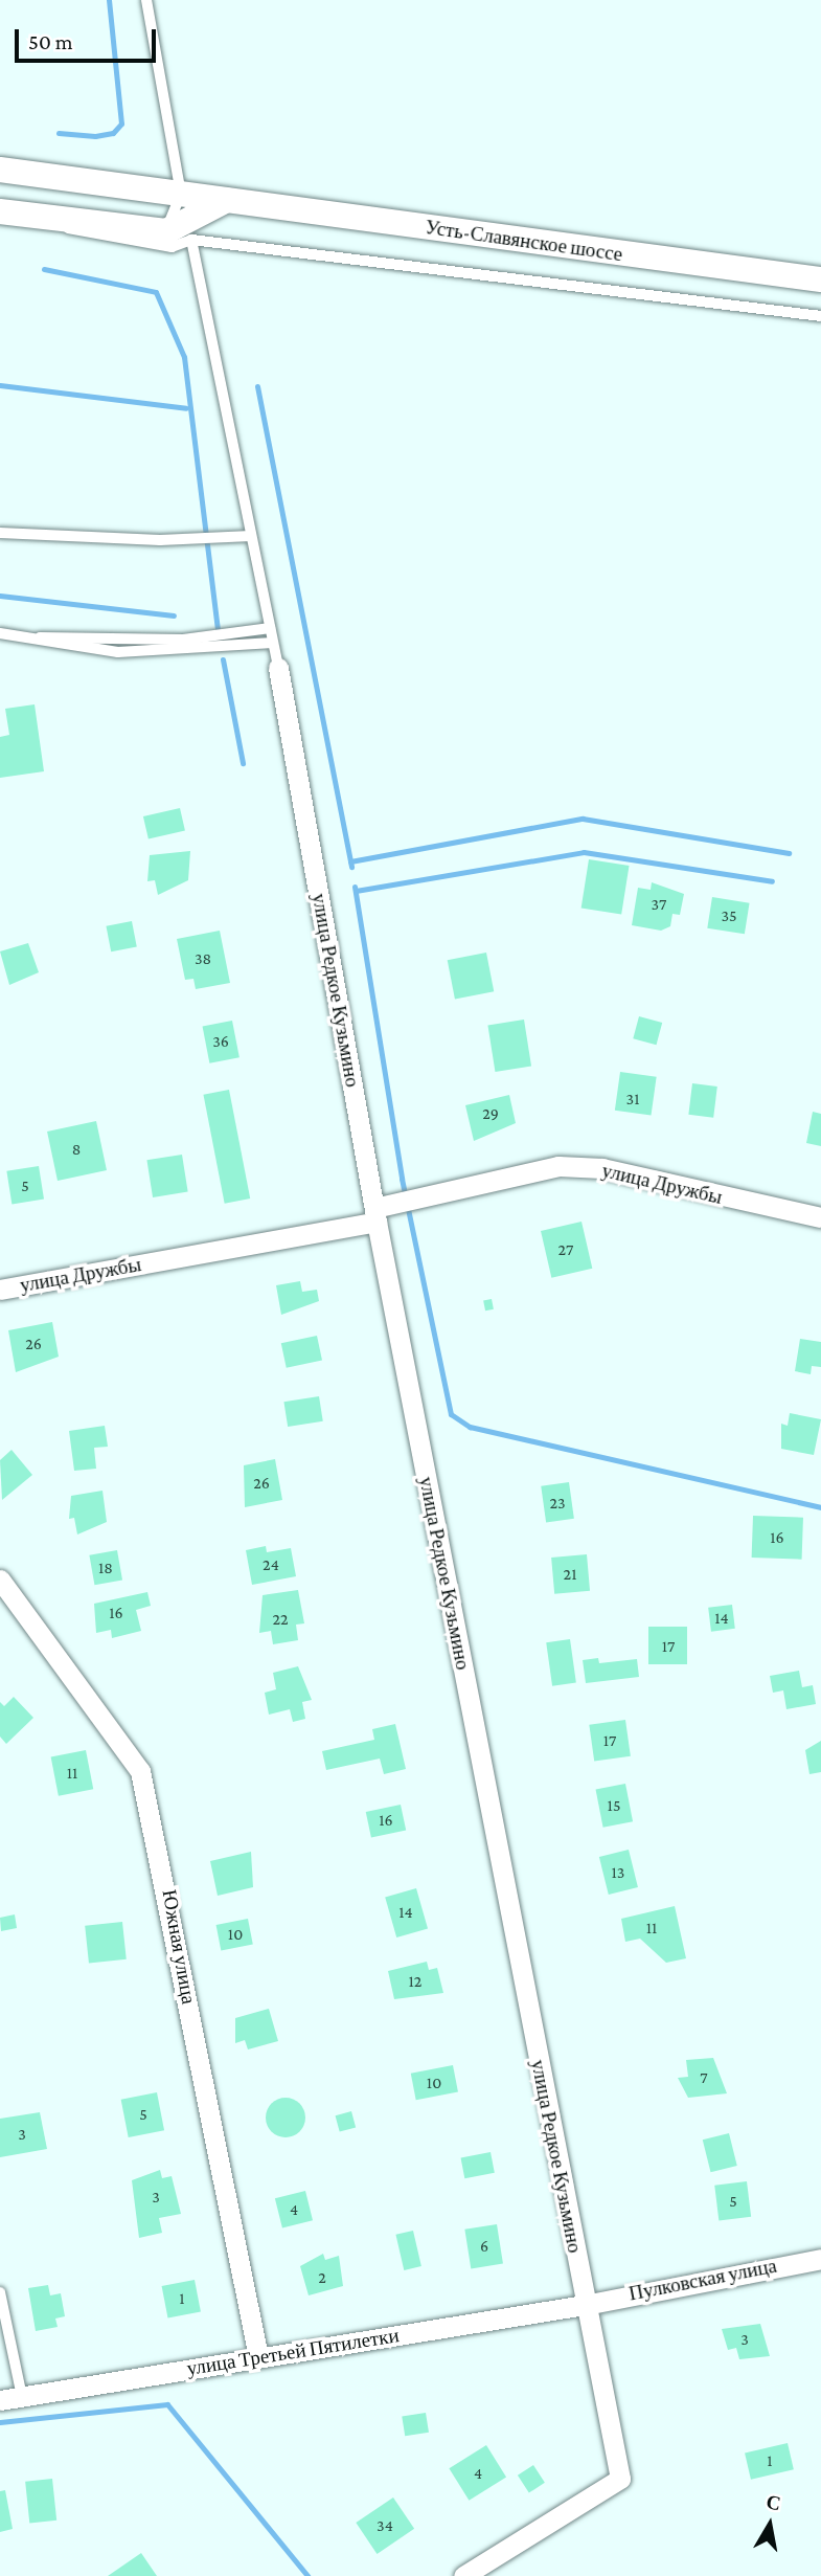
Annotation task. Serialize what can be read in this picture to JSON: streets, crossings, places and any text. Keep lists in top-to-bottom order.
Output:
{
  "streets": {
    "street": [
      "Усть-Славянское шоссе",
      "улица Редкое Кузьмино",
      "улица Дружбы",
      "Южная улица",
      "Пулковская улица",
      "улица Третьей Пятилетки"
    ]
  },
  "crossings": [
    ["улица Редкое Кузьмино", "улица Дружбы"],
    ["улица Редкое Кузьмино", "Пулковская улица"],
    ["улица Редкое Кузьмино", "улица Третьей Пятилетки"],
    ["Южная улица", "улица Третьей Пятилетки"],
    ["Пулковская улица", "улица Третьей Пятилетки"]
  ],
  "house_numbers": [
    "37",
    "35",
    "38",
    "36",
    "31",
    "29",
    "8",
    "5",
    "27",
    "26",
    "26",
    "23",
    "16",
    "24",
    "18",
    "21",
    "16",
    "14",
    "22",
    "17",
    "17",
    "11",
    "15",
    "16",
    "13",
    "14",
    "11",
    "10",
    "12",
    "7",
    "10",
    "5",
    "3",
    "3",
    "5",
    "4",
    "6",
    "2",
    "1",
    "3",
    "1",
    "4",
    "34"
  ],
  "scale_bar": "50 m",
  "north": "top"
}
